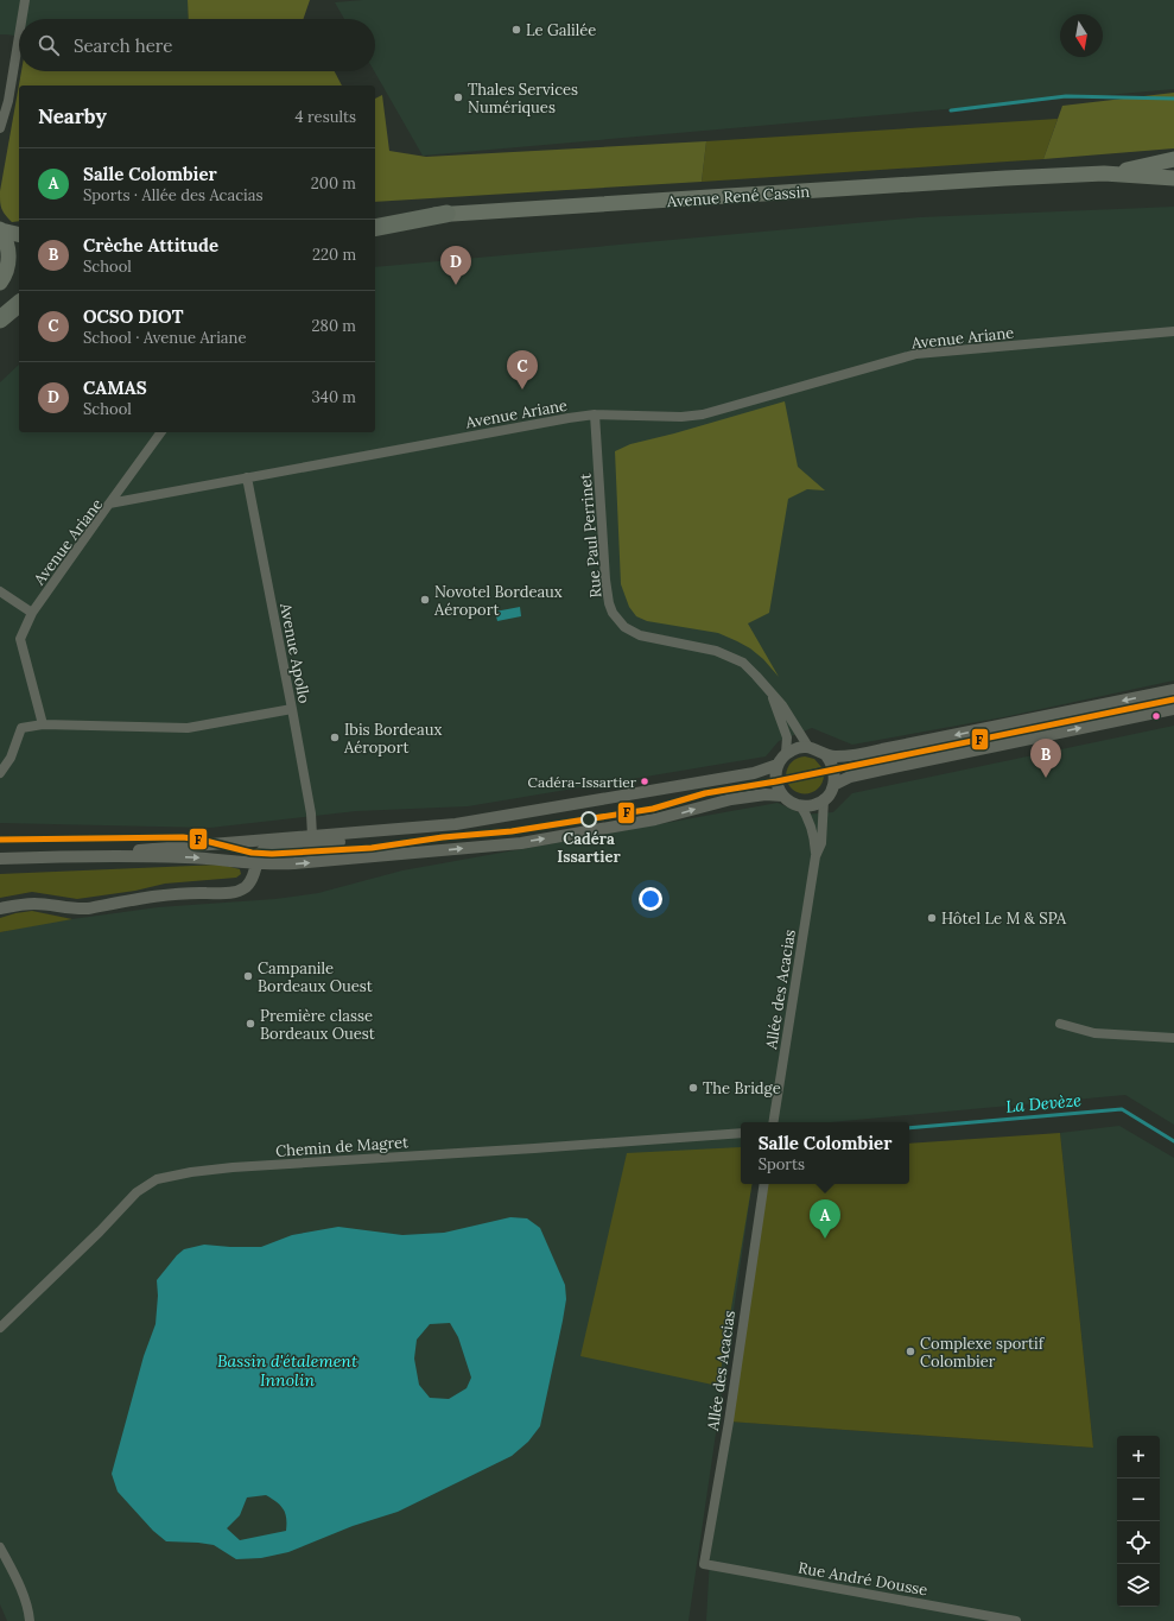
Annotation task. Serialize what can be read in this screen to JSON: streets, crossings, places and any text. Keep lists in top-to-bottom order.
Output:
{
  "streets": {
    "main road": ["Avenue René Cassin"],
    "street": [
      "Avenue Ariane",
      "Rue Paul Perrinet",
      "Avenue Apollo",
      "Allée des Acacias",
      "Chemin de Magret",
      "Rue André Dousse"
    ]
  },
  "crossings": [
    ["Avenue Ariane", "Rue Paul Perrinet"],
    ["Avenue Ariane", "Avenue Apollo"],
    ["Rue Paul Perrinet", "Allée des Acacias"],
    ["Allée des Acacias", "Rue André Dousse"]
  ],
  "water": ["La Devèze", "Bassin d'étalement Innolin"],
  "places": [
    "Le Galilée",
    "Thales Services Numériques",
    "Novotel Bordeaux Aéroport",
    "Ibis Bordeaux Aéroport",
    "Cadéra-Issartier",
    "Cadéra Issartier",
    "Hôtel Le M & SPA",
    "Campanile Bordeaux Ouest",
    "Première classe Bordeaux Ouest",
    "The Bridge",
    "Complexe sportif Colombier"
  ],
  "lines": ["transit line F"],
  "north": "bottom",
  "page": {
    "search": "Search here",
    "heading": ["Nearby", "4 results"],
    "list": [
      {
        "mark": "A",
        "name": "Salle Colombier",
        "note": "Sports · Allée des Acacias",
        "value": "200 m"
      },
      {
        "mark": "B",
        "name": "Crèche Attitude",
        "note": "School",
        "value": "220 m"
      },
      {
        "mark": "C",
        "name": "OCSO DIOT",
        "note": "School · Avenue Ariane",
        "value": "280 m"
      },
      {
        "mark": "D",
        "name": "CAMAS",
        "note": "School",
        "value": "340 m"
      }
    ],
    "pins": [
      "D",
      "C",
      "B",
      "A"
    ],
    "popup": ["Salle Colombier", "Sports"],
    "map_buttons": ["+", "−"]
  }
}
